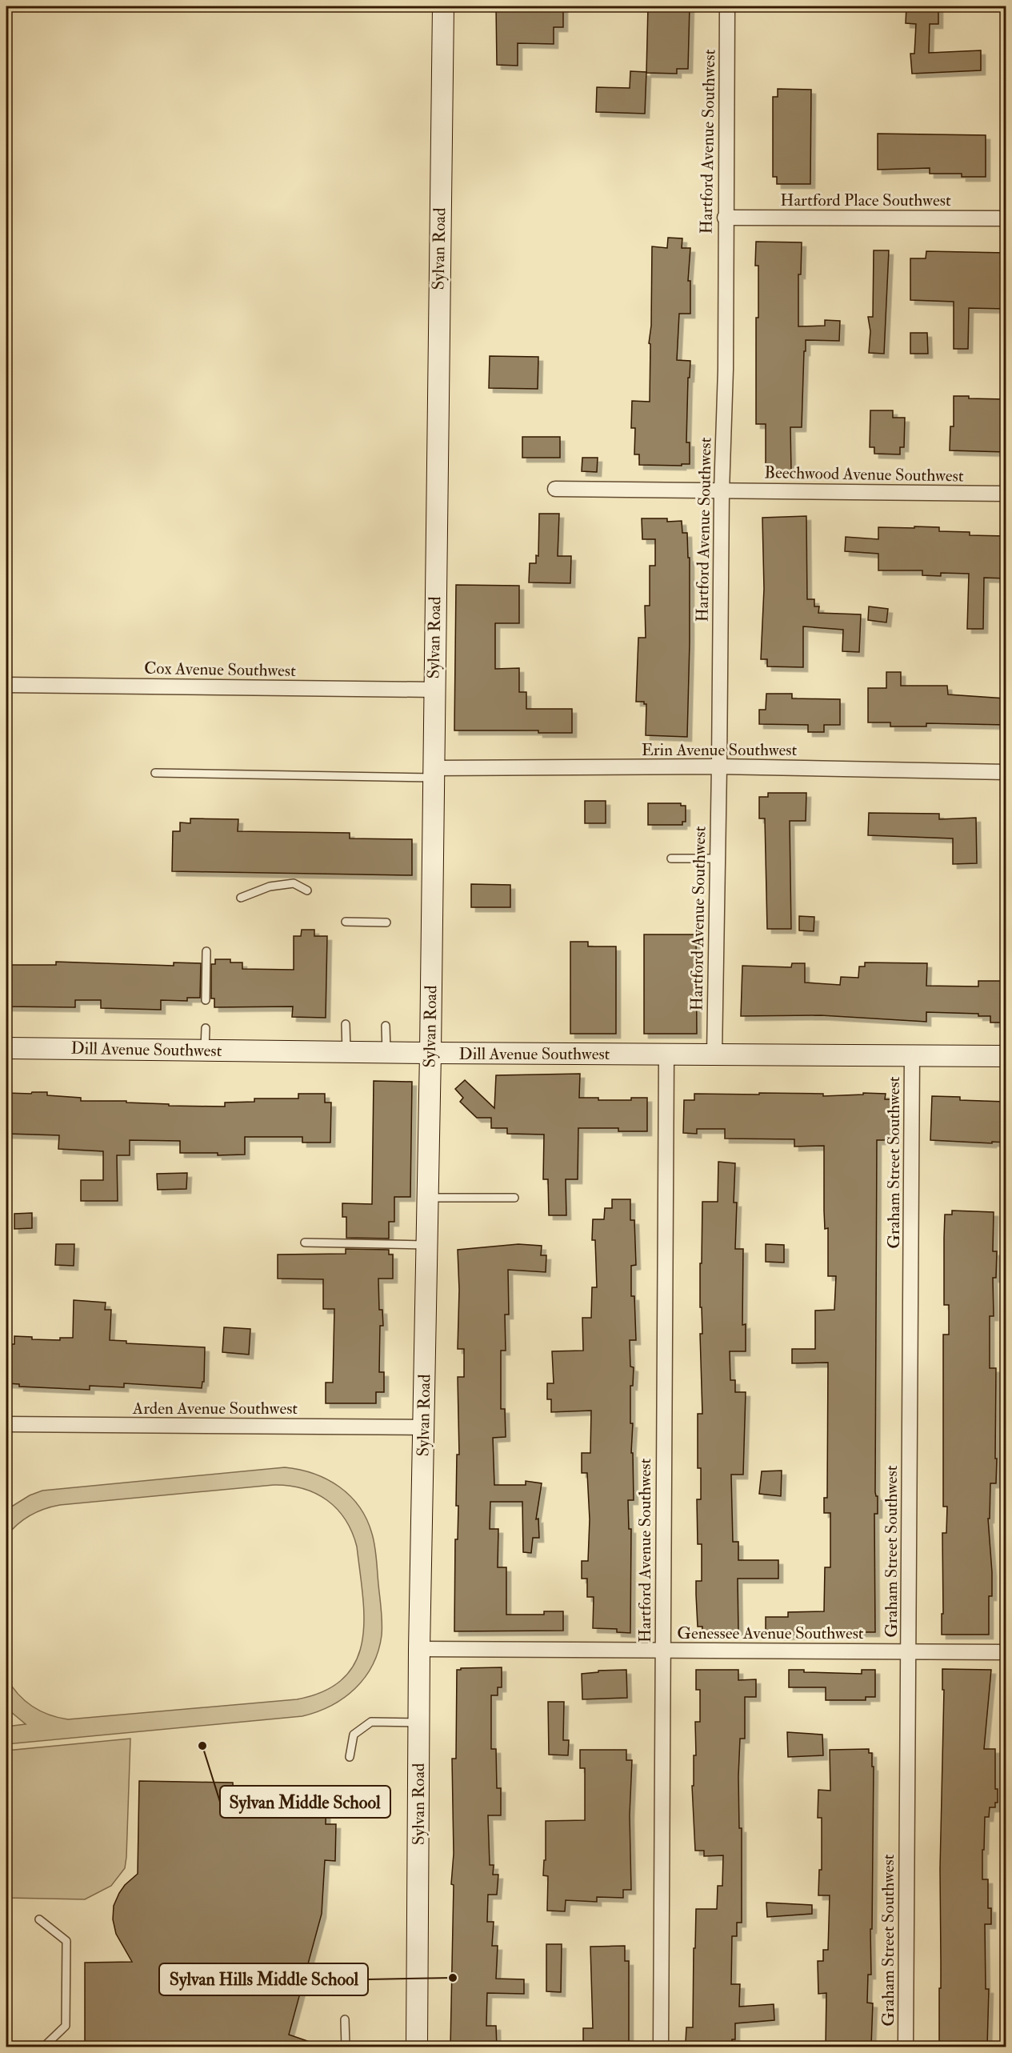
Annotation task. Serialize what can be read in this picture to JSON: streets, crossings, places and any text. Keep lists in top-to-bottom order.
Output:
{
  "streets": {
    "main road": ["Sylvan Road", "Dill Avenue Southwest"],
    "street": [
      "Hartford Avenue Southwest",
      "Hartford Place Southwest",
      "Beechwood Avenue Southwest",
      "Cox Avenue Southwest",
      "Erin Avenue Southwest",
      "Graham Street Southwest",
      "Arden Avenue Southwest",
      "Genessee Avenue Southwest"
    ]
  },
  "crossings": [
    ["Hartford Avenue Southwest", "Hartford Place Southwest"],
    ["Hartford Avenue Southwest", "Beechwood Avenue Southwest"],
    ["Hartford Avenue Southwest", "Erin Avenue Southwest"],
    ["Hartford Avenue Southwest", "Dill Avenue Southwest"],
    ["Hartford Avenue Southwest", "Genessee Avenue Southwest"],
    ["Sylvan Road", "Cox Avenue Southwest"],
    ["Sylvan Road", "Erin Avenue Southwest"],
    ["Sylvan Road", "Dill Avenue Southwest"],
    ["Sylvan Road", "Arden Avenue Southwest"],
    ["Sylvan Road", "Genessee Avenue Southwest"],
    ["Dill Avenue Southwest", "Graham Street Southwest"],
    ["Graham Street Southwest", "Genessee Avenue Southwest"]
  ],
  "places": ["Sylvan Middle School", "Sylvan Hills Middle School"]
}
